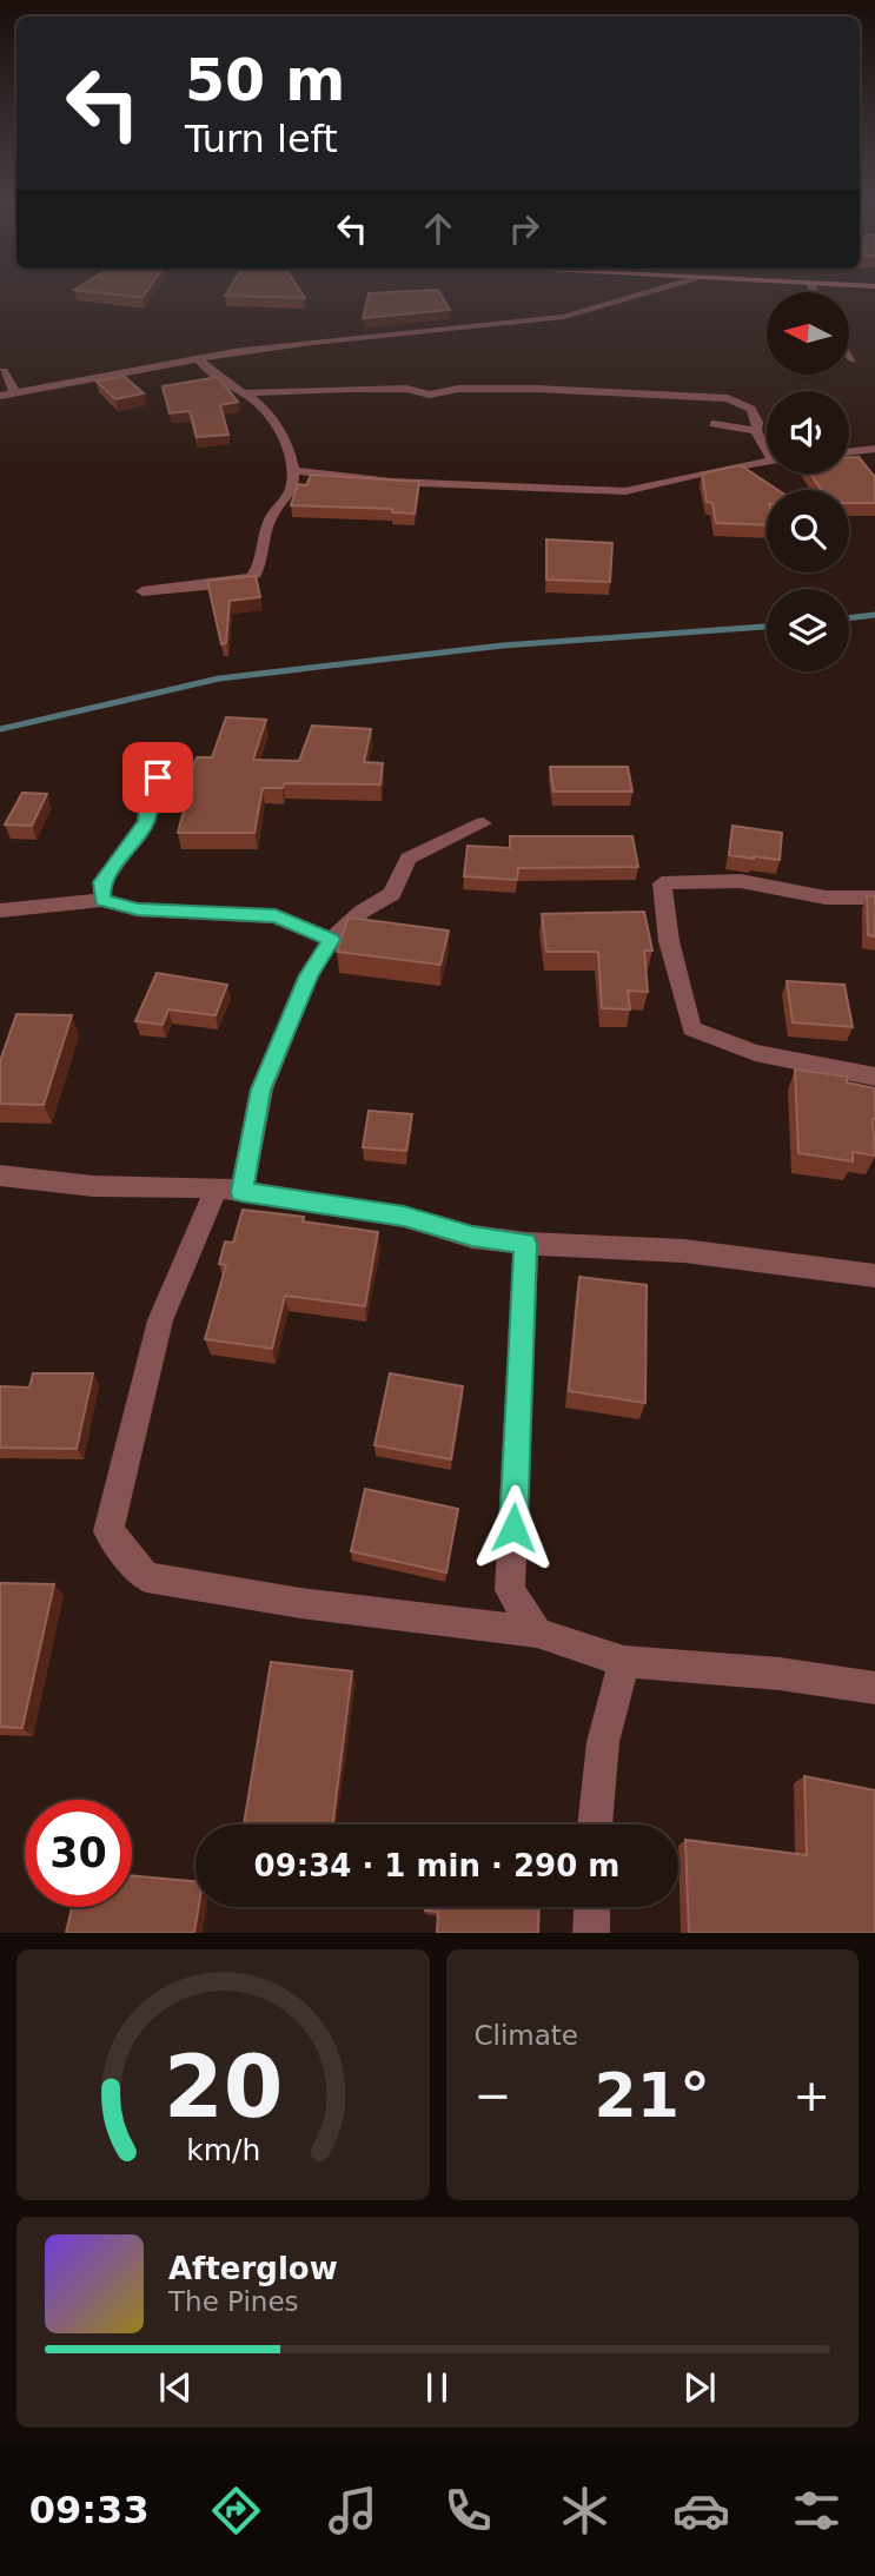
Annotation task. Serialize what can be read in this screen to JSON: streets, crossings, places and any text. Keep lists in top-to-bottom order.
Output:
{
  "north": "left",
  "page": {
    "turn": ["50 m", "Turn left"],
    "limit": "30",
    "trip": "09:34 · 1 min · 290 m",
    "tile": "Climate",
    "heat": ["−", "21°", "+"],
    "song": ["Afterglow", "The Pines"],
    "tabs": "09:33",
    "gauge": ["20", "km/h"]
  }
}
